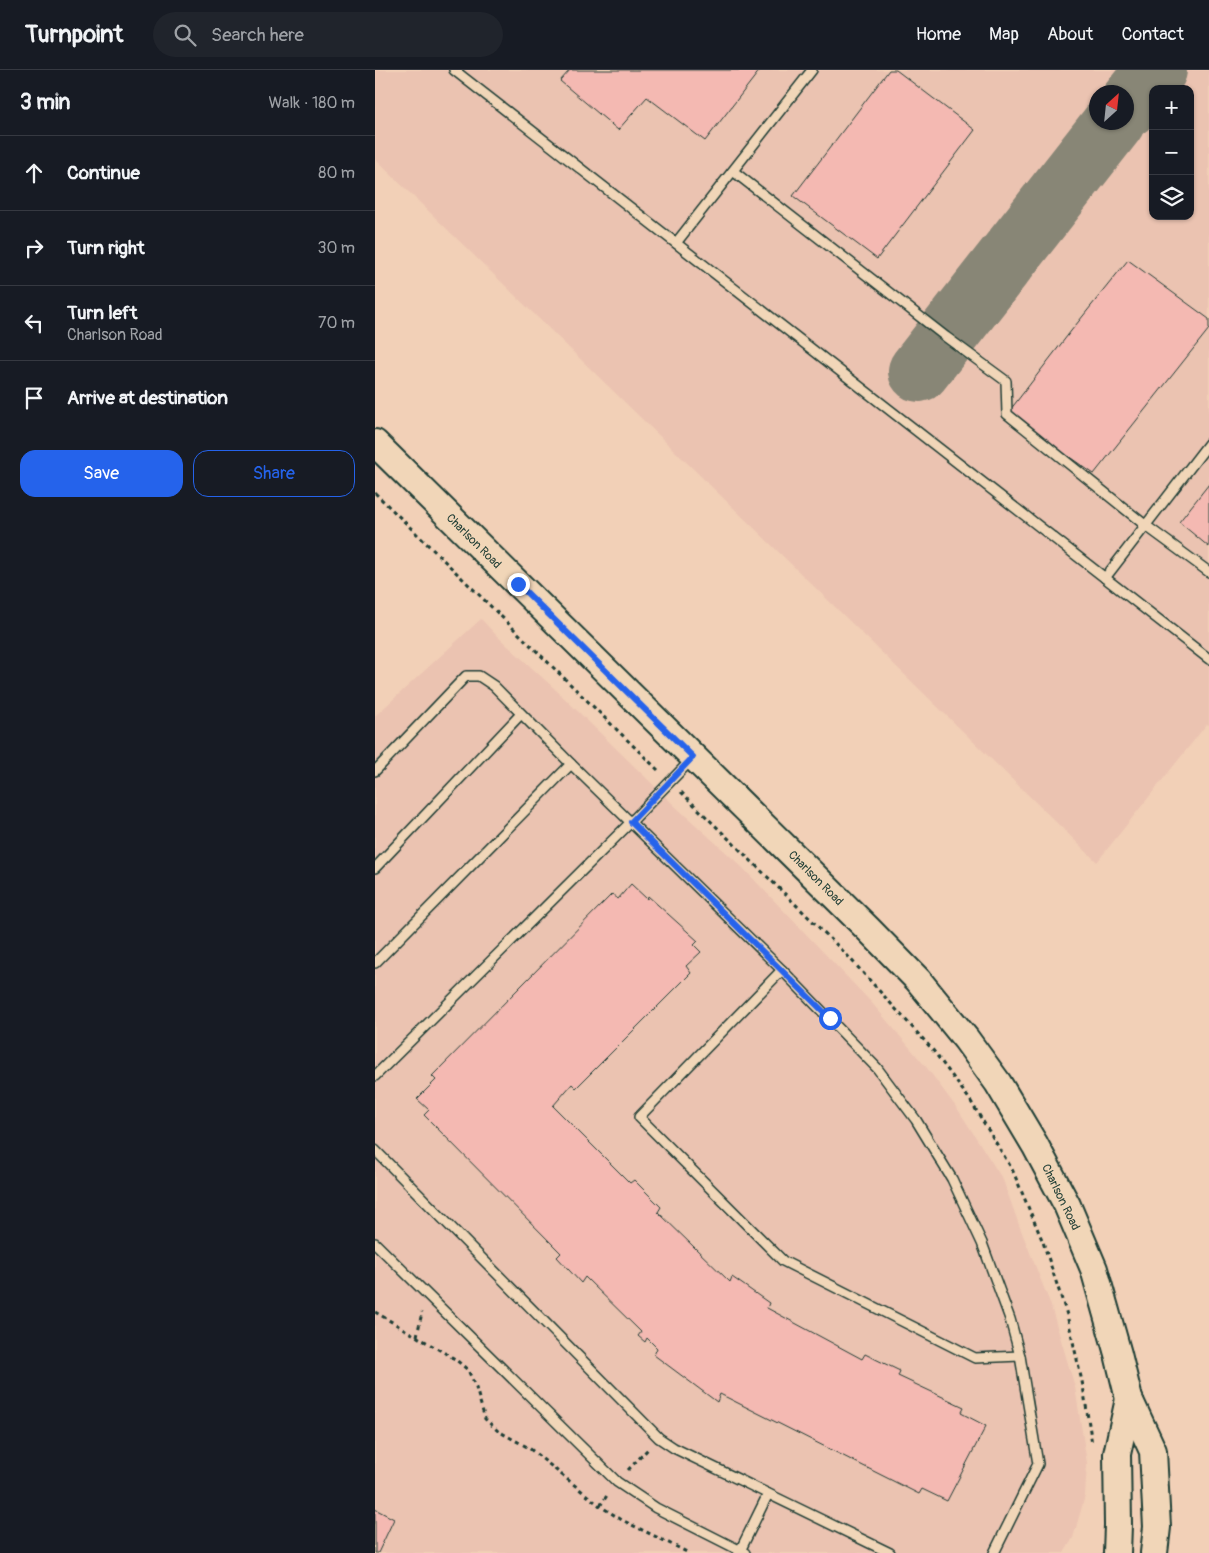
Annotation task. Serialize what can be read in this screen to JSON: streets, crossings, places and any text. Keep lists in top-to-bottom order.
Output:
{
  "streets": {
    "street": ["Charlson Road"]
  },
  "north": "top right",
  "page": {
    "header": "Turnpoint",
    "search": "Search here",
    "nav": [
      "Home",
      "Map",
      "About",
      "Contact"
    ],
    "heading": ["3 min", "Walk · 180 m"],
    "map_buttons": ["+", "−"],
    "list": [
      ["Continue", "80 m"],
      ["Turn right", "30 m"],
      ["Turn left", "Charlson Road", "70 m"],
      "Arrive at destination"
    ],
    "buttons": ["Save", "Share"]
  }
}
